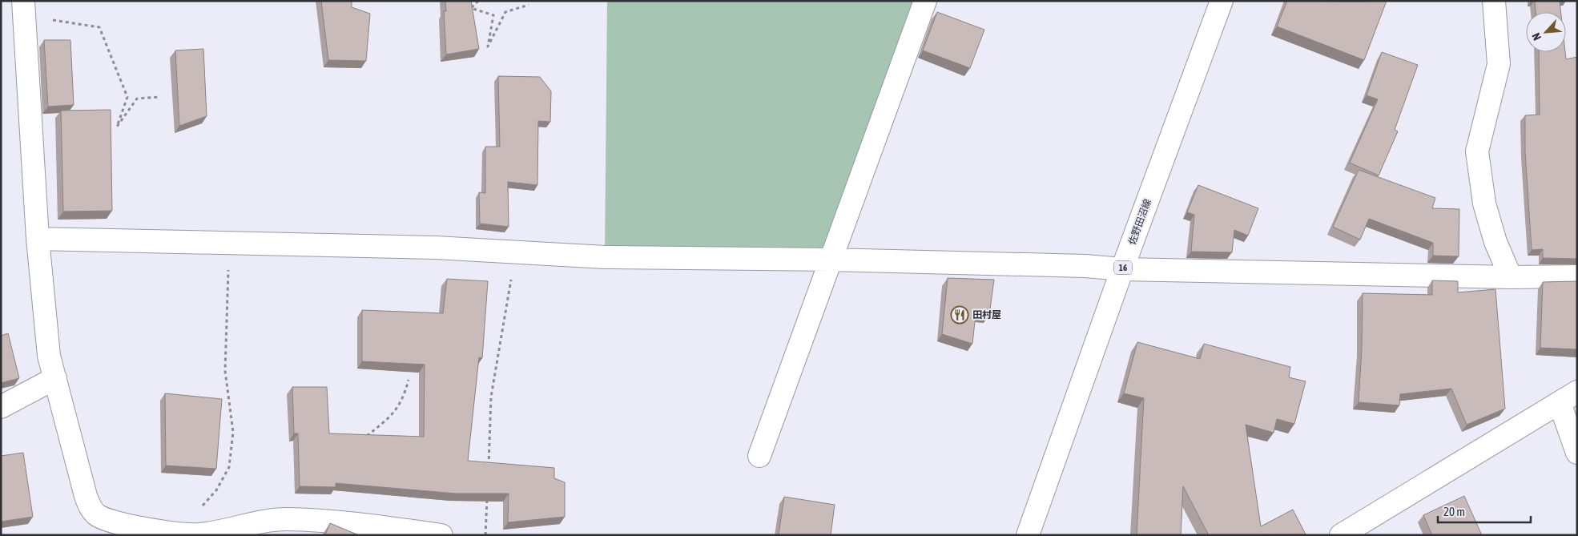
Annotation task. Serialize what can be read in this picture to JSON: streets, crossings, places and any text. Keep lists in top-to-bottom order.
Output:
{
  "streets": {
    "street": ["佐野田沼線", "16"]
  },
  "places": {
    "restaurant": ["田村屋"]
  },
  "scale_bar": "20 m",
  "north": "bottom left"
}
